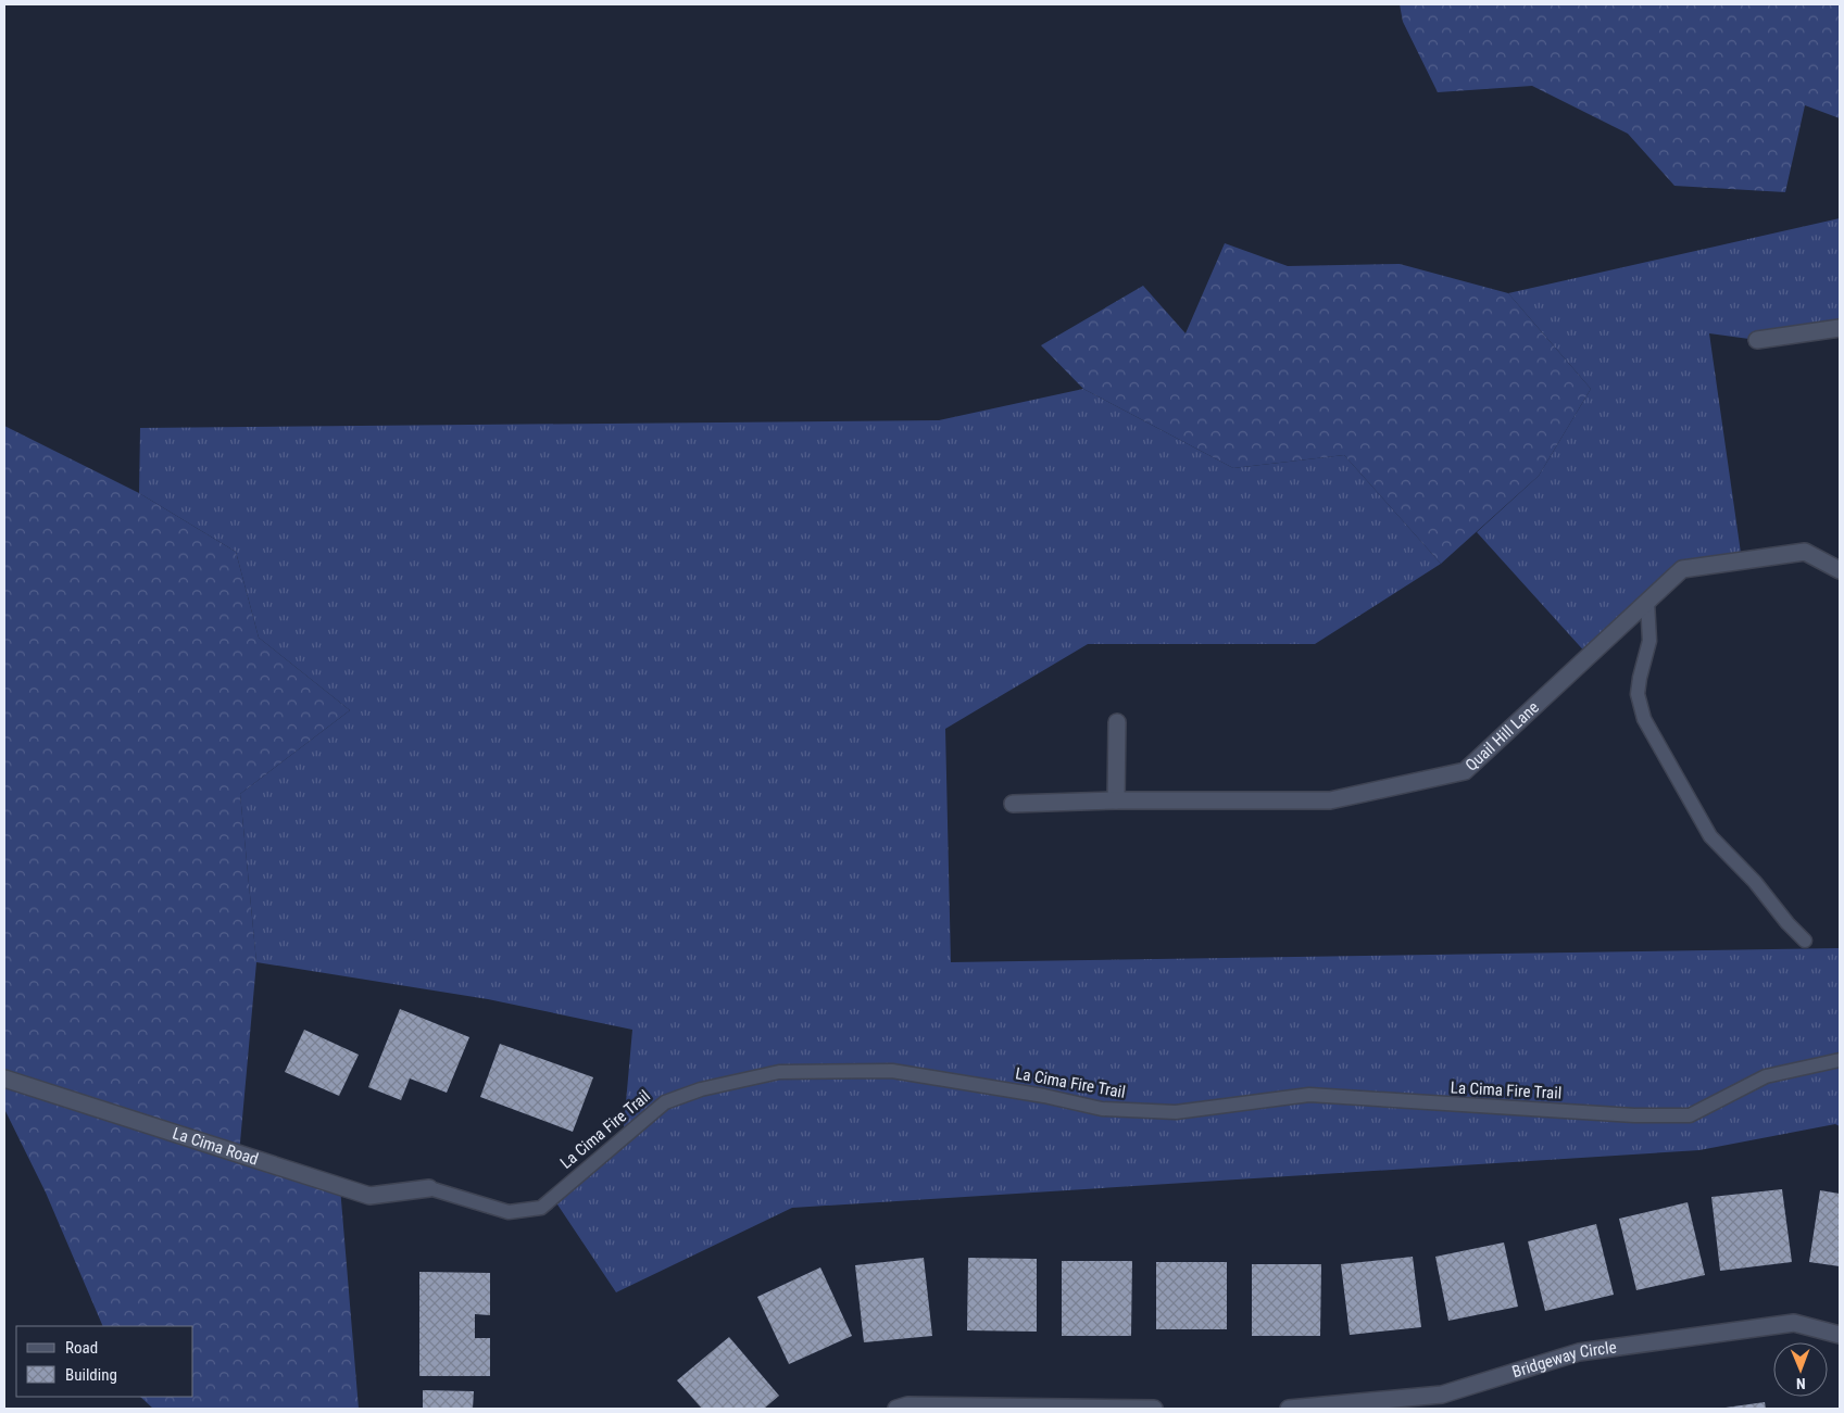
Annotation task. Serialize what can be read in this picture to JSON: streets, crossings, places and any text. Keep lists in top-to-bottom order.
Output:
{
  "streets": {
    "street": ["Quail Hill Lane", "La Cima Road", "Bridgeway Circle"],
    "lane": ["La Cima Fire Trail"]
  },
  "crossings": [
    ["La Cima Fire Trail", "La Cima Road"]
  ],
  "legend": ["Road", "Building"],
  "north": "bottom"
}
